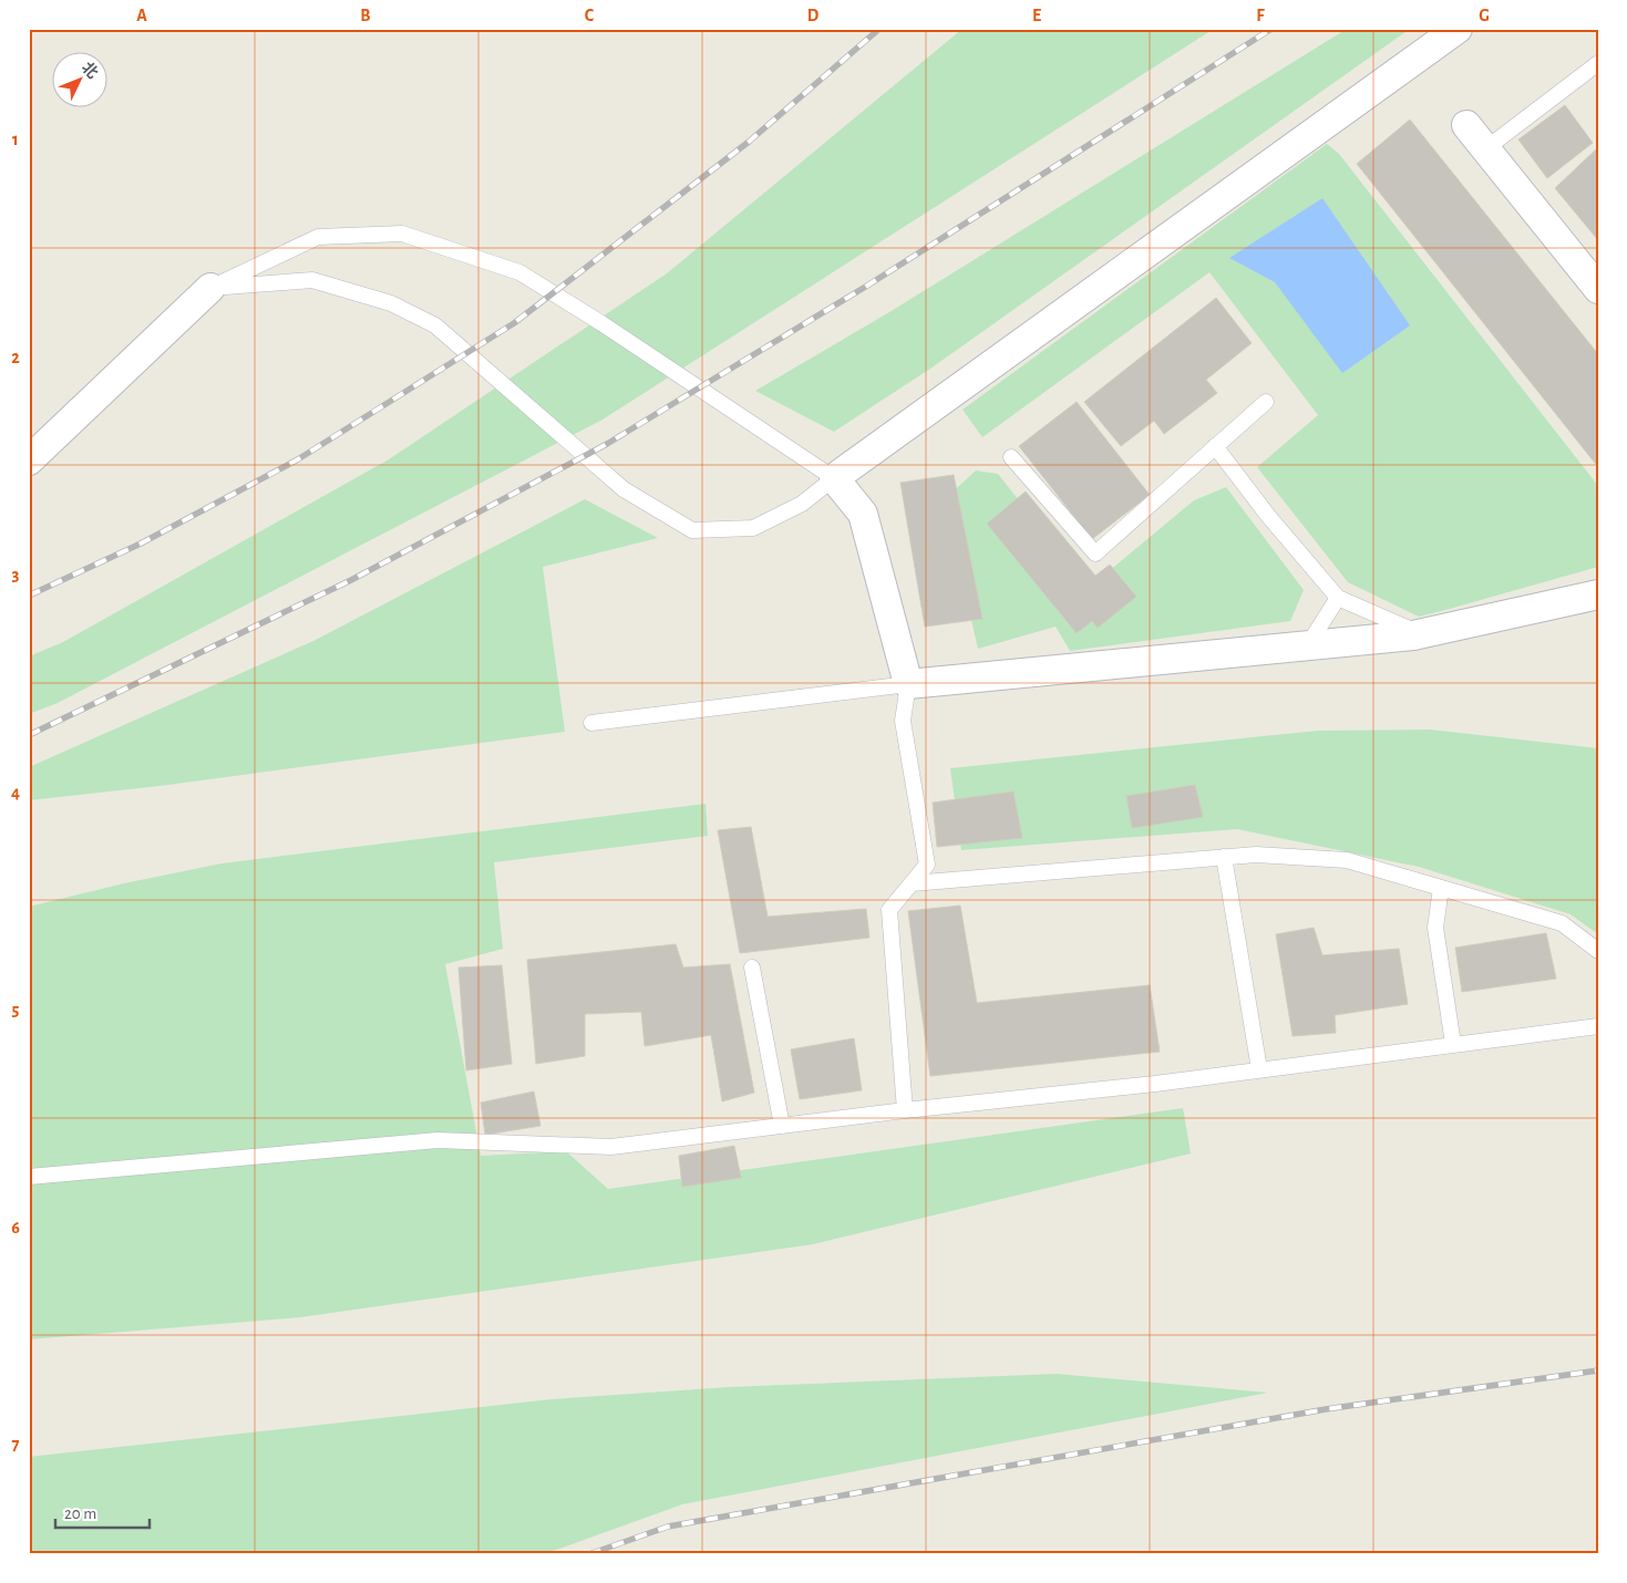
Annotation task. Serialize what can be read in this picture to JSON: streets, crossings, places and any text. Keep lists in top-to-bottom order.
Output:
{
  "scale_bar": "20 m",
  "north": "top right",
  "grid": {
    "columns": [
      "A",
      "B",
      "C",
      "D",
      "E",
      "F",
      "G"
    ],
    "rows": [
      "1",
      "2",
      "3",
      "4",
      "5",
      "6",
      "7"
    ]
  }
}
